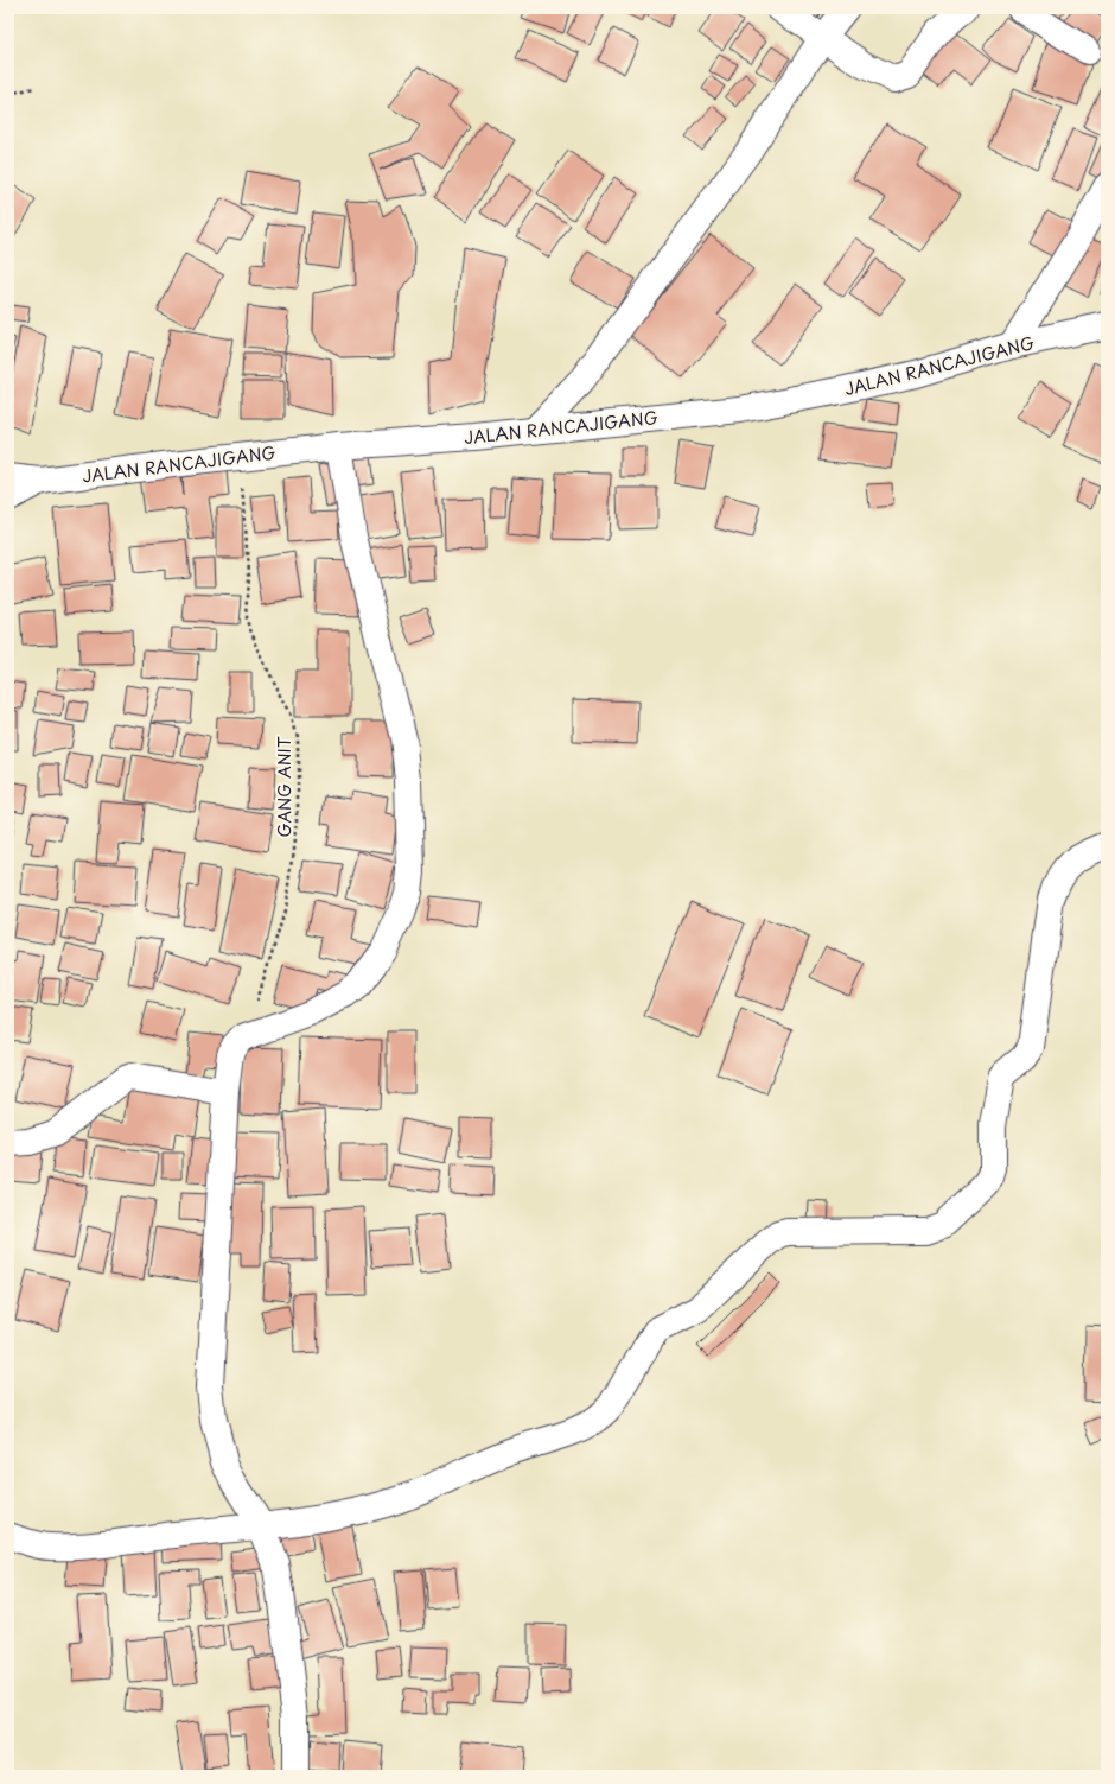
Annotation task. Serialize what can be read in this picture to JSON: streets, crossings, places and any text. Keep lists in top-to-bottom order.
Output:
{
  "streets": {
    "street": ["JALAN RANCAJIGANG"],
    "path": ["GANG ANIT"]
  },
  "crossings": [
    ["JALAN RANCAJIGANG", "GANG ANIT"]
  ]
}
